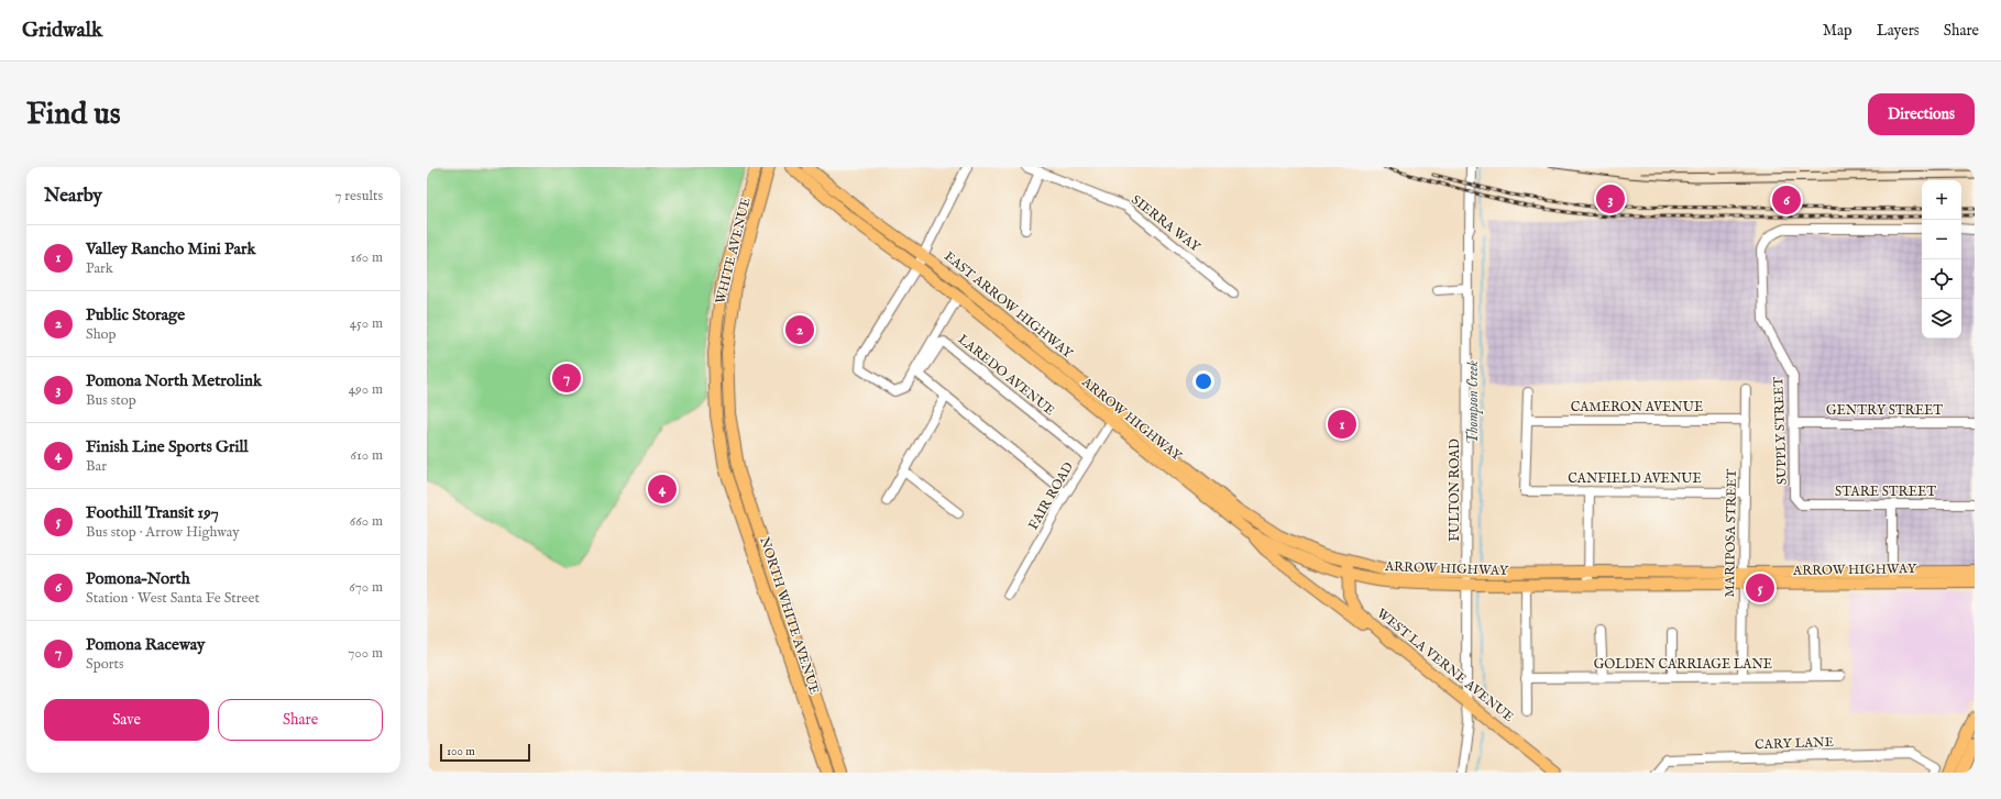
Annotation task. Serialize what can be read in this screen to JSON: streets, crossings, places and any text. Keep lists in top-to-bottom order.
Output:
{
  "streets": {
    "main road": [
      "WHITE AVENUE",
      "EAST ARROW HIGHWAY",
      "ARROW HIGHWAY",
      "NORTH WHITE AVENUE",
      "WEST LA VERNE AVENUE"
    ],
    "street": [
      "SIERRA WAY",
      "LAREDO AVENUE",
      "CAMERON AVENUE",
      "GENTRY STREET",
      "SUPPLY STREET",
      "CANFIELD AVENUE",
      "FULTON ROAD",
      "STARE STREET",
      "FAIR ROAD",
      "MARIPOSA STREET",
      "GOLDEN CARRIAGE LANE",
      "CARY LANE"
    ]
  },
  "crossings": [
    ["WHITE AVENUE", "NORTH WHITE AVENUE"],
    ["EAST ARROW HIGHWAY", "ARROW HIGHWAY"],
    ["EAST ARROW HIGHWAY", "FAIR ROAD"],
    ["EAST ARROW HIGHWAY", "WEST LA VERNE AVENUE"],
    ["LAREDO AVENUE", "FAIR ROAD"],
    ["CAMERON AVENUE", "CANFIELD AVENUE"],
    ["CAMERON AVENUE", "MARIPOSA STREET"],
    ["GENTRY STREET", "SUPPLY STREET"],
    ["ARROW HIGHWAY", "FULTON ROAD"],
    ["ARROW HIGHWAY", "FAIR ROAD"],
    ["ARROW HIGHWAY", "MARIPOSA STREET"],
    ["ARROW HIGHWAY", "WEST LA VERNE AVENUE"],
    ["SUPPLY STREET", "STARE STREET"],
    ["CANFIELD AVENUE", "MARIPOSA STREET"],
    ["FULTON ROAD", "WEST LA VERNE AVENUE"],
    ["MARIPOSA STREET", "GOLDEN CARRIAGE LANE"]
  ],
  "water": ["Thompson Creek"],
  "scale_bar": "100 m",
  "page": {
    "header": "Gridwalk",
    "nav": ["Map", "Layers", "Share"],
    "buttons": [
      "Directions",
      ["Save", "Share"]
    ],
    "title": "Find us",
    "heading": ["Nearby", "7 results"],
    "map_buttons": ["+", "−"],
    "pins": [
      "3",
      "6",
      "2",
      "7",
      "1",
      "4",
      "5"
    ],
    "list": [
      {
        "mark": "1",
        "name": "Valley Rancho Mini Park",
        "note": "Park",
        "value": "160 m"
      },
      {
        "mark": "2",
        "name": "Public Storage",
        "note": "Shop",
        "value": "450 m"
      },
      {
        "mark": "3",
        "name": "Pomona North Metrolink",
        "note": "Bus stop",
        "value": "490 m"
      },
      {
        "mark": "4",
        "name": "Finish Line Sports Grill",
        "note": "Bar",
        "value": "610 m"
      },
      {
        "mark": "5",
        "name": "Foothill Transit 197",
        "note": "Bus stop · Arrow Highway",
        "value": "660 m"
      },
      {
        "mark": "6",
        "name": "Pomona–North",
        "note": "Station · West Santa Fe Street",
        "value": "670 m"
      },
      {
        "mark": "7",
        "name": "Pomona Raceway",
        "note": "Sports",
        "value": "700 m"
      }
    ],
    "scale": "100 m"
  }
}
